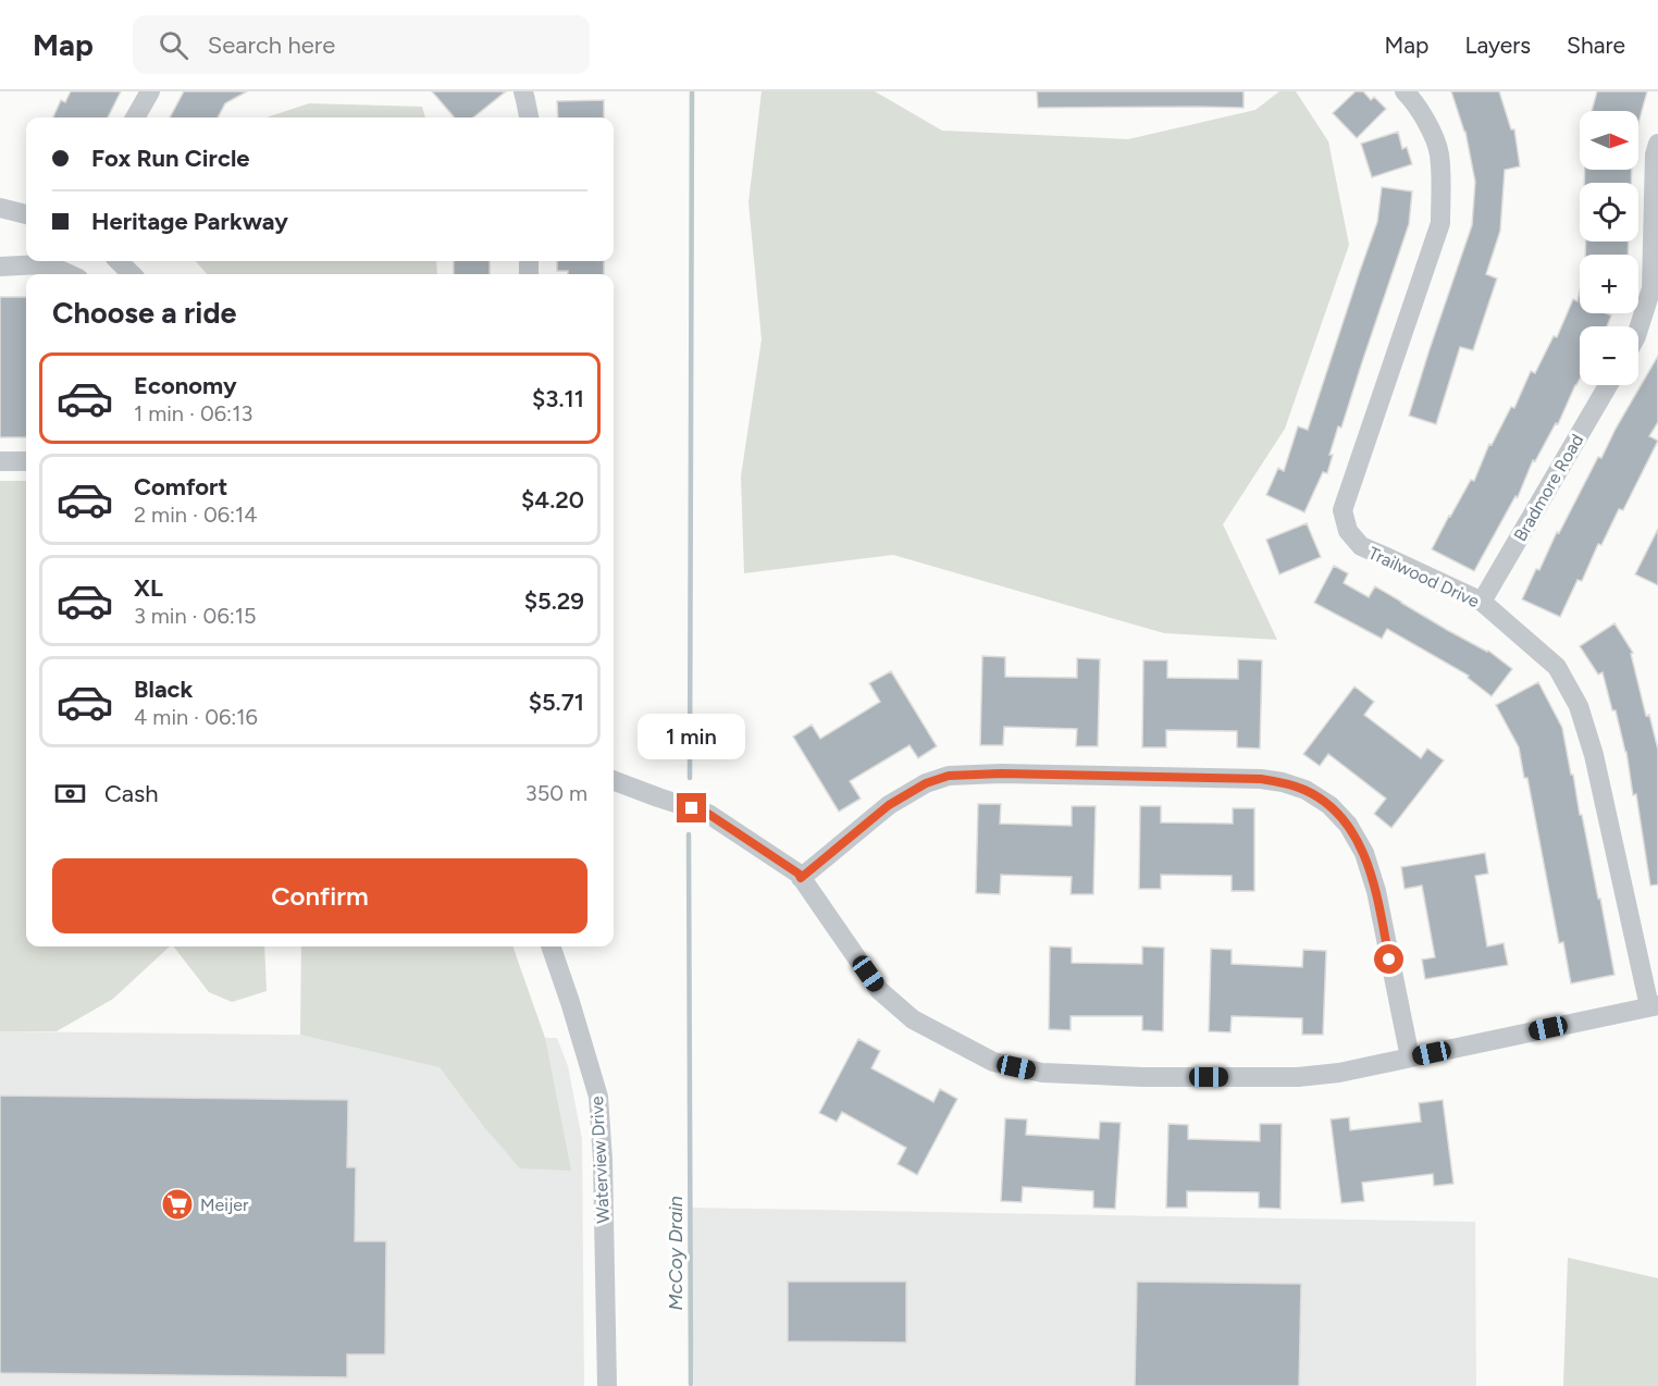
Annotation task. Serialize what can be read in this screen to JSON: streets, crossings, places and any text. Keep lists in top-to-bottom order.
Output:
{
  "streets": {
    "street": ["Bradmore Road", "Trailwood Drive", "Waterview Drive"]
  },
  "crossings": [
    ["Bradmore Road", "Trailwood Drive"]
  ],
  "water": ["McCoy Drain"],
  "places": {
    "supermarket": ["Meijer"]
  },
  "north": "right",
  "page": {
    "header": "Map",
    "search": "Search here",
    "nav": ["Map", "Layers", "Share"],
    "map_buttons": ["+", "−"],
    "banner": ["Fox Run Circle", "Heritage Parkway"],
    "heading": "Choose a ride",
    "list": [
      {
        "name": "Economy",
        "note": "1 min · 06:13",
        "value": "$3.11"
      },
      {
        "name": "Comfort",
        "note": "2 min · 06:14",
        "value": "$4.20"
      },
      {
        "name": "XL",
        "note": "3 min · 06:15",
        "value": "$5.29"
      },
      {
        "name": "Black",
        "note": "4 min · 06:16",
        "value": "$5.71"
      }
    ],
    "bubble": "1 min",
    "pay": ["Cash", "350 m"],
    "buttons": "Confirm"
  }
}
